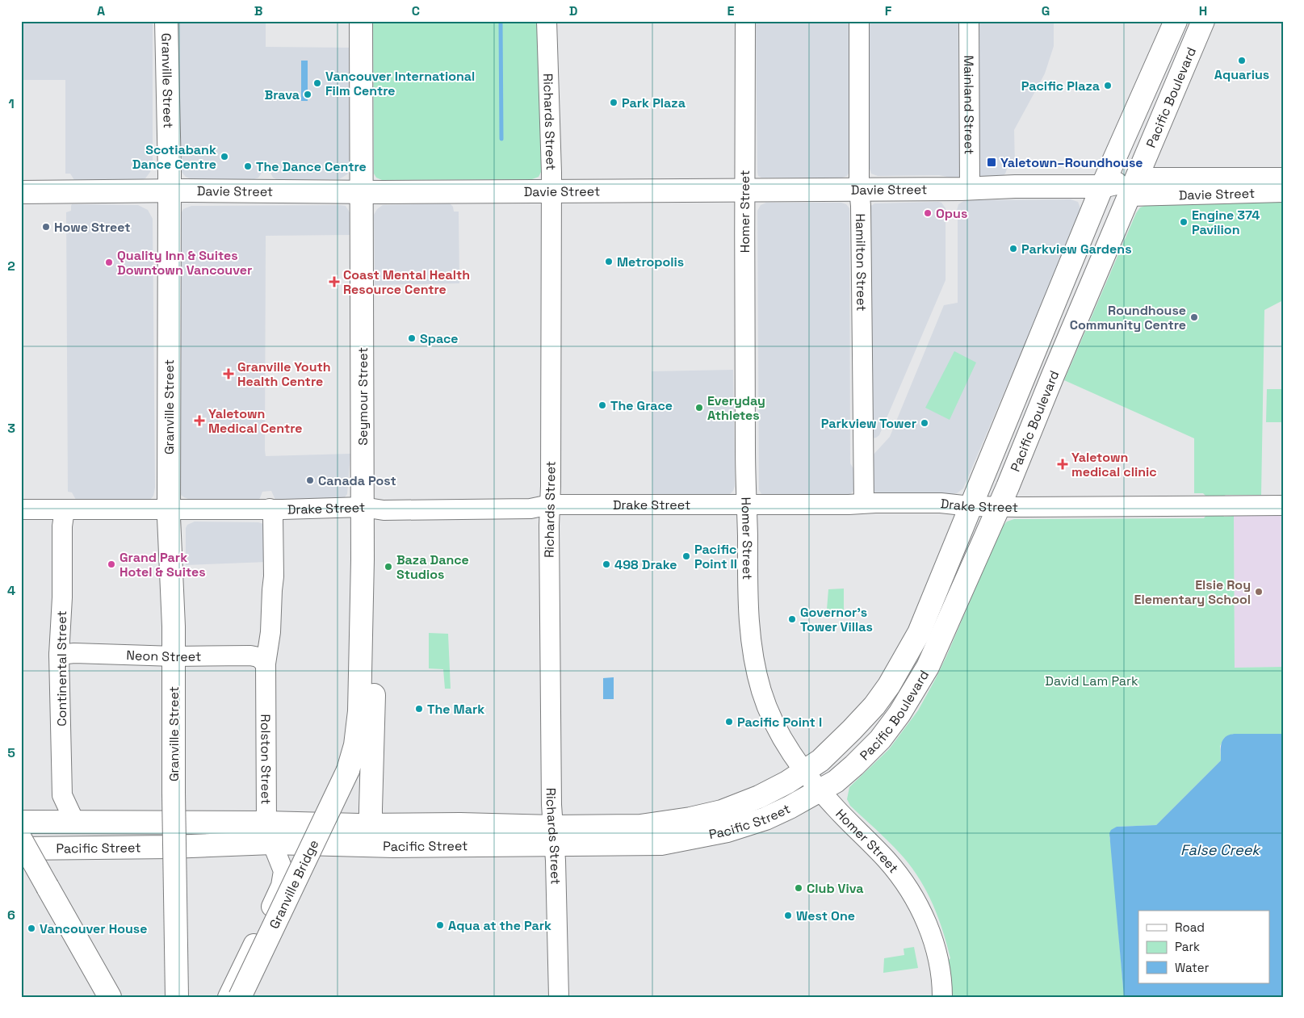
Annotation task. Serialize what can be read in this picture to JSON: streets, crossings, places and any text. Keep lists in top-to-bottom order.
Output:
{
  "streets": {
    "main road": [
      "Granville Street",
      "Pacific Boulevard",
      "Davie Street",
      "Seymour Street",
      "Pacific Street",
      "Granville Bridge"
    ],
    "street": [
      "Mainland Street",
      "Richards Street",
      "Homer Street",
      "Hamilton Street",
      "Drake Street",
      "Neon Street",
      "Continental Street",
      "Rolston Street"
    ]
  },
  "crossings": [
    ["Granville Street", "Davie Street"],
    ["Granville Street", "Drake Street"],
    ["Granville Street", "Neon Street"],
    ["Pacific Boulevard", "Davie Street"],
    ["Pacific Boulevard", "Homer Street"],
    ["Pacific Boulevard", "Drake Street"],
    ["Pacific Boulevard", "Pacific Street"],
    ["Mainland Street", "Davie Street"],
    ["Richards Street", "Davie Street"],
    ["Richards Street", "Drake Street"],
    ["Richards Street", "Pacific Street"],
    ["Davie Street", "Homer Street"],
    ["Davie Street", "Hamilton Street"],
    ["Davie Street", "Seymour Street"],
    ["Homer Street", "Drake Street"],
    ["Homer Street", "Pacific Street"],
    ["Hamilton Street", "Drake Street"],
    ["Seymour Street", "Drake Street"],
    ["Seymour Street", "Granville Bridge"],
    ["Drake Street", "Continental Street"],
    ["Drake Street", "Rolston Street"],
    ["Neon Street", "Continental Street"],
    ["Neon Street", "Rolston Street"],
    ["Continental Street", "Pacific Street"],
    ["Rolston Street", "Pacific Street"]
  ],
  "water": ["False Creek"],
  "parks": ["David Lam Park"],
  "places": {
    "other": [
      "Aquarius",
      "Vancouver International Film Centre",
      "Pacific Plaza",
      "Brava",
      "Park Plaza",
      "Scotiabank Dance Centre",
      "The Dance Centre",
      "Opus",
      "Engine 374 Pavilion",
      "Howe Street",
      "Parkview Gardens",
      "Metropolis",
      "Quality Inn & Suites Downtown Vancouver",
      "Roundhouse Community Centre",
      "Space",
      "The Grace",
      "Everyday Athletes",
      "Parkview Tower",
      "Canada Post",
      "Pacific Point II",
      "Grand Park Hotel & Suites",
      "498 Drake",
      "Baza Dance Studios",
      "Elsie Roy Elementary School",
      "Governor's Tower Villas",
      "The Mark",
      "Pacific Point I",
      "Club Viva",
      "West One",
      "Aqua at the Park",
      "Vancouver House"
    ],
    "transit": ["Yaletown–Roundhouse"],
    "health": [
      "Coast Mental Health Resource Centre",
      "Granville Youth Health Centre",
      "Yaletown Medical Centre",
      "Yaletown medical clinic"
    ]
  },
  "legend": ["Road", "Park", "Water"],
  "grid": {
    "columns": [
      "A",
      "B",
      "C",
      "D",
      "E",
      "F",
      "G",
      "H"
    ],
    "rows": [
      "1",
      "2",
      "3",
      "4",
      "5",
      "6"
    ]
  }
}
